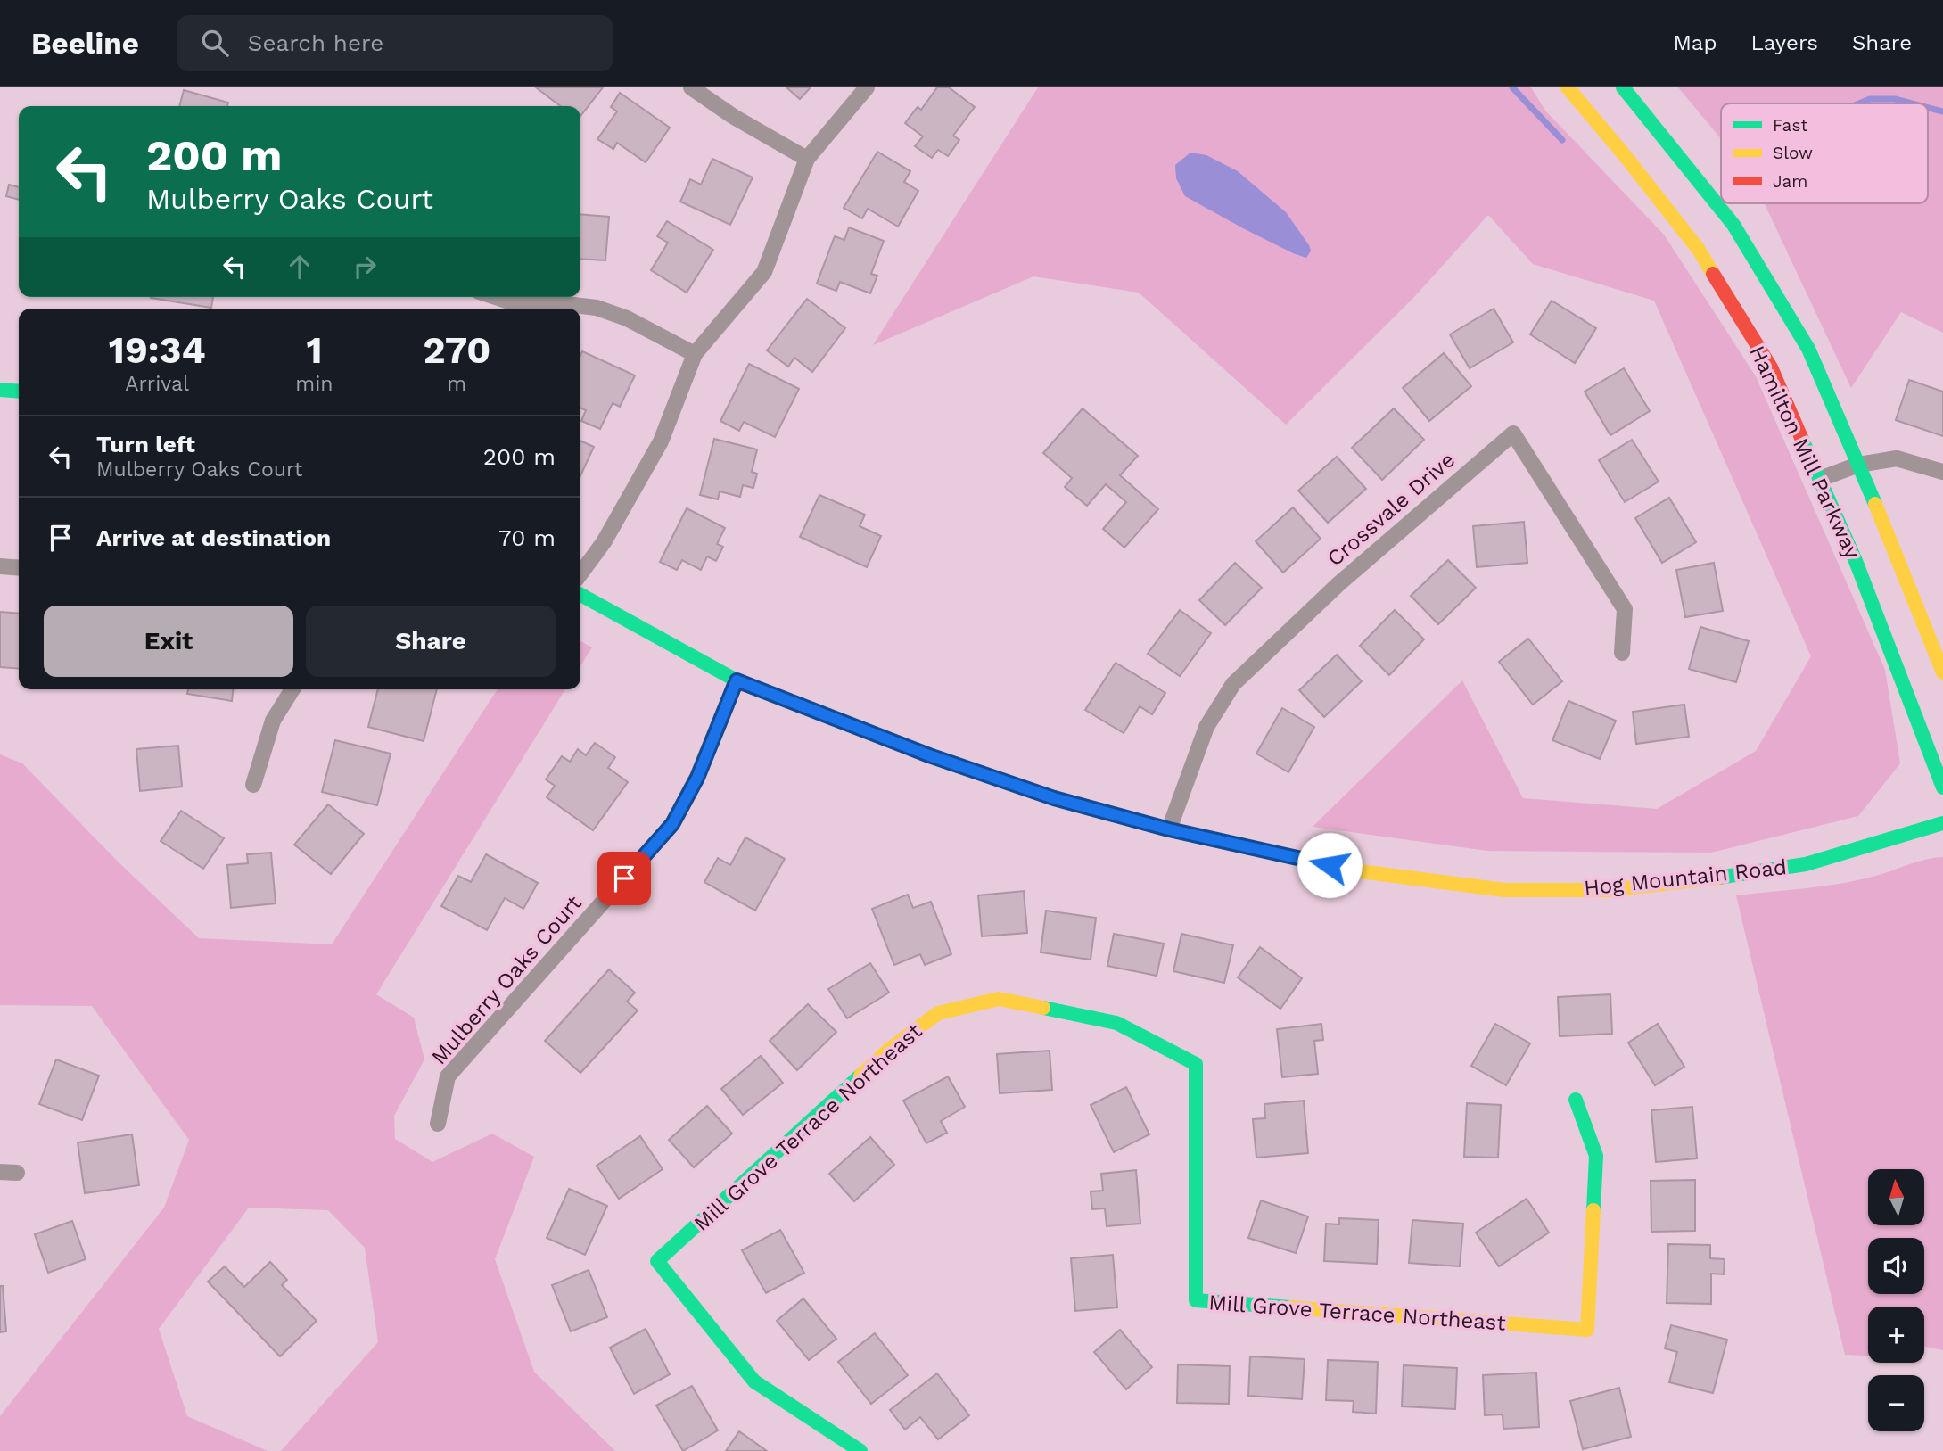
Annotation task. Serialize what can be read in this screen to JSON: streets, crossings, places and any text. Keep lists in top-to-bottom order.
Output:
{
  "streets": {
    "street": [
      "Hamilton Mill Parkway",
      "Crossvale Drive",
      "Hog Mountain Road",
      "Mulberry Oaks Court",
      "Mill Grove Terrace Northeast"
    ]
  },
  "crossings": [
    ["Crossvale Drive", "Hog Mountain Road"],
    ["Hog Mountain Road", "Mulberry Oaks Court"]
  ],
  "legend": ["Fast", "Slow", "Jam"],
  "north": "top",
  "page": {
    "header": "Beeline",
    "search": "Search here",
    "nav": ["Map", "Layers", "Share"],
    "turn": ["200 m", "Mulberry Oaks Court"],
    "eta": [
      "19:34",
      "Arrival",
      "1",
      "min",
      "270",
      "m"
    ],
    "list": [
      {
        "name": "Turn left",
        "note": "Mulberry Oaks Court",
        "value": "200 m"
      },
      {
        "name": "Arrive at destination",
        "value": "70 m"
      }
    ],
    "buttons": ["Exit", "Share"],
    "map_buttons": ["+", "−"]
  }
}
